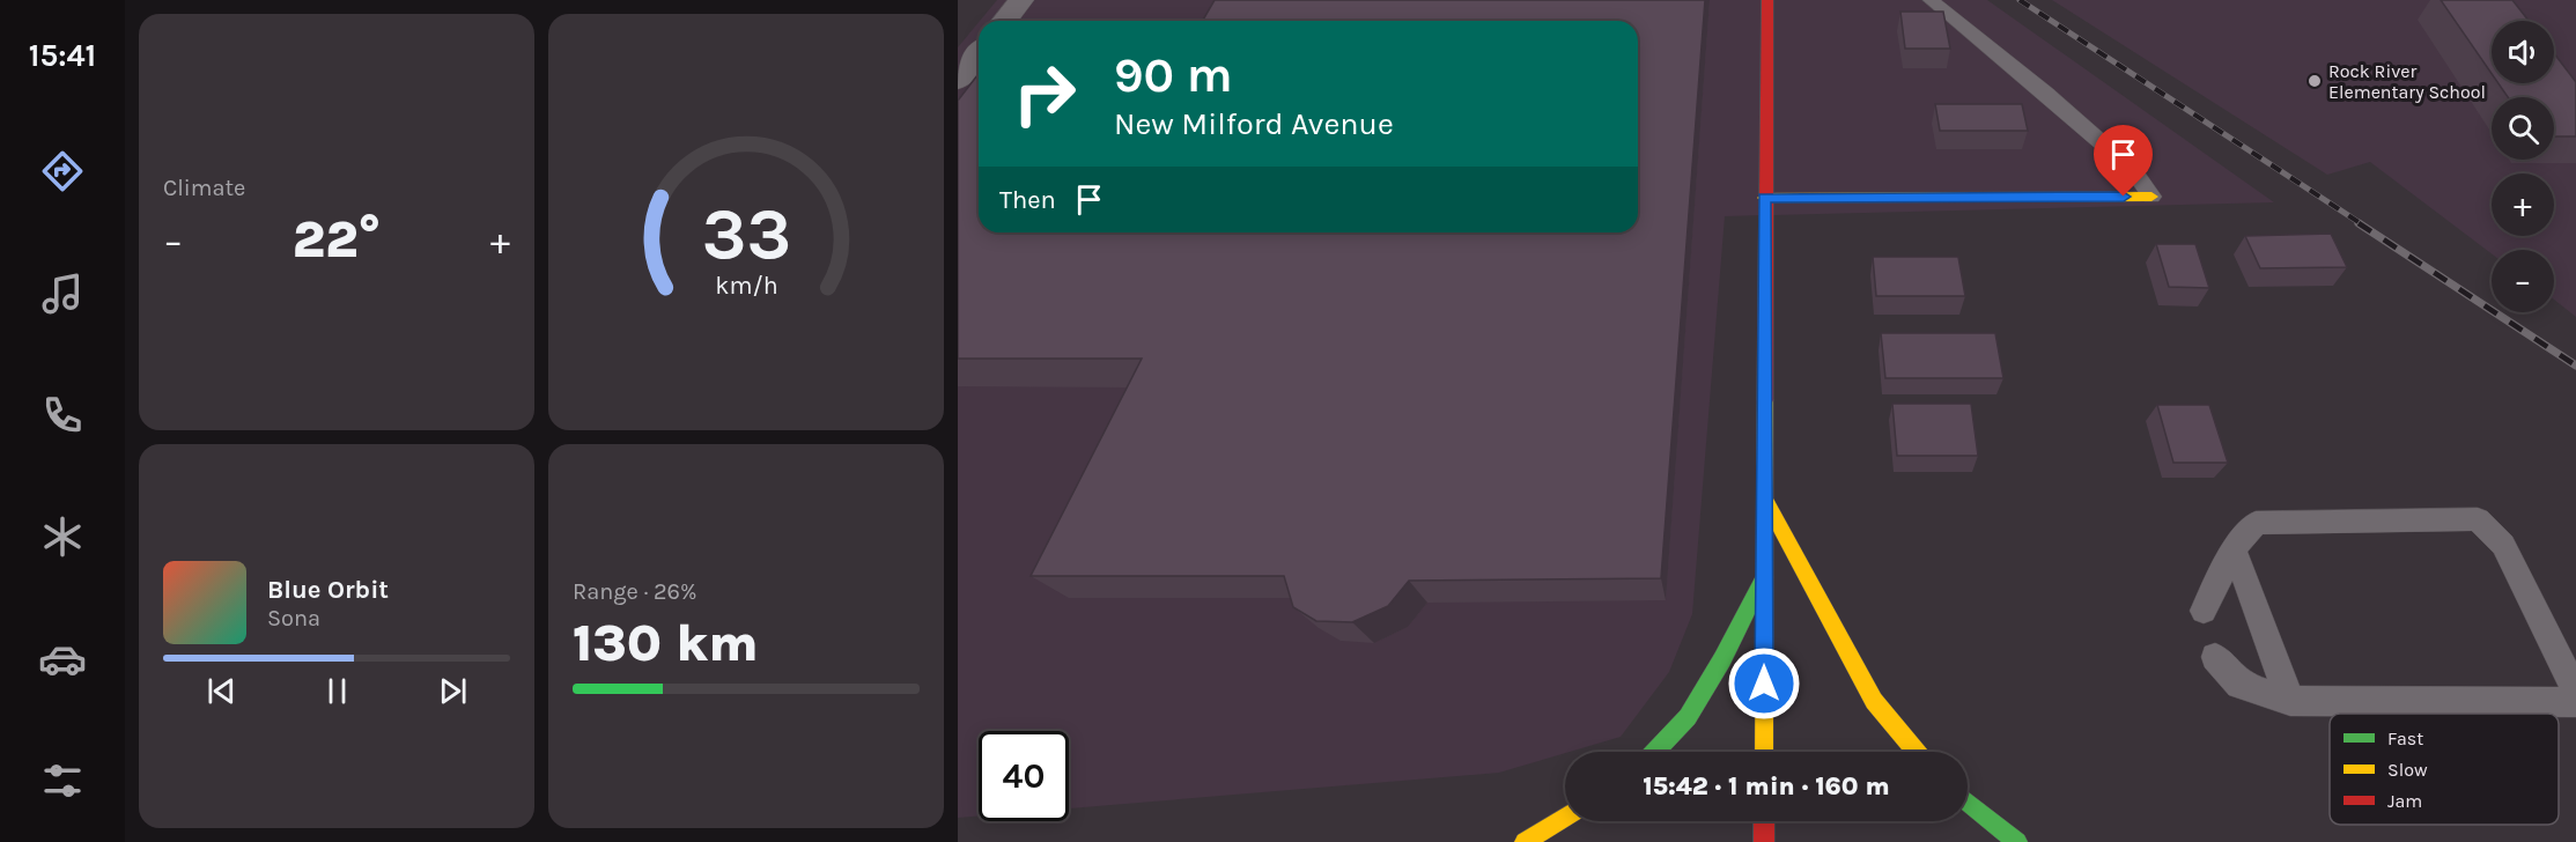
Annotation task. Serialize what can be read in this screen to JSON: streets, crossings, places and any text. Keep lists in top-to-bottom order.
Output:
{
  "places": ["Rock River Elementary School"],
  "legend": ["Fast", "Slow", "Jam"],
  "page": {
    "tabs": "15:41",
    "tile": [
      "Climate",
      ["Range · 26%", "130 km"]
    ],
    "map_buttons": ["+", "−"],
    "turn": ["90 m", "New Milford Avenue"],
    "then": "Then",
    "heat": ["−", "22°", "+"],
    "song": ["Blue Orbit", "Sona"],
    "limit": "40",
    "trip": "15:42 · 1 min · 160 m",
    "gauge": ["33", "km/h"]
  }
}
